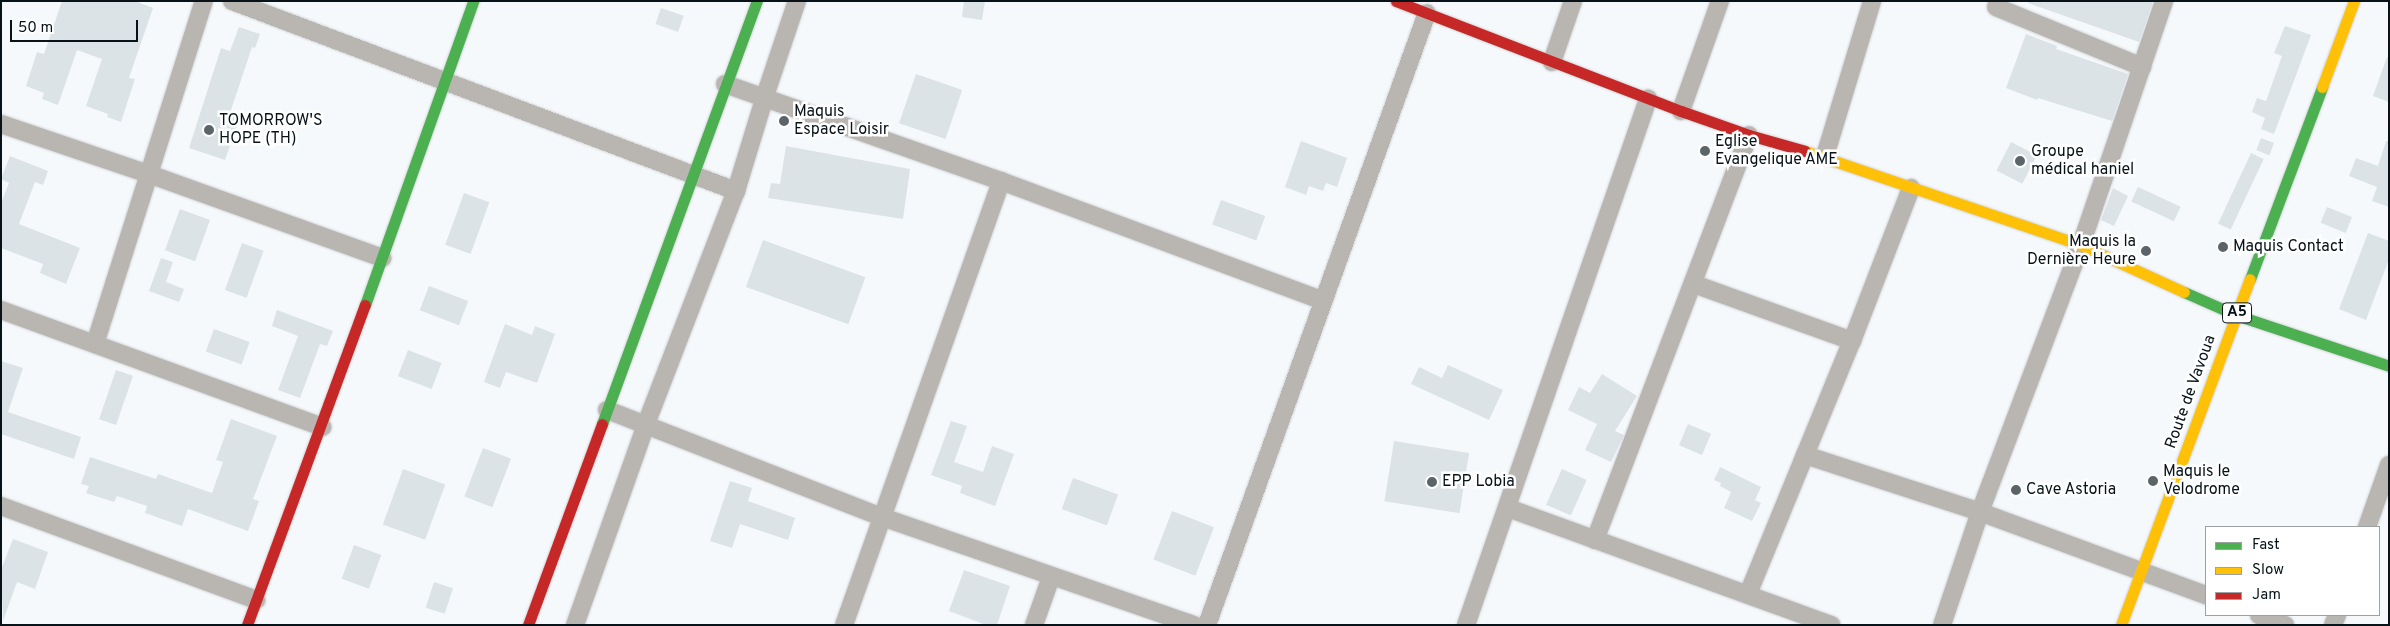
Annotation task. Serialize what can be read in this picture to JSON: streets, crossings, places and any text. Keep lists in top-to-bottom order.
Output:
{
  "streets": {
    "street": ["A5", "Route de Vavoua"]
  },
  "places": [
    "Maquis Espace Loisir",
    "TOMORROW'S HOPE (TH)",
    "Eglise Evangelique AME",
    "Groupe médical haniel",
    "Maquis Contact",
    "Maquis la Dernière Heure",
    "Maquis le Velodrome",
    "EPP Lobia",
    "Cave Astoria"
  ],
  "legend": ["Fast", "Slow", "Jam"],
  "scale_bar": "50 m"
}
